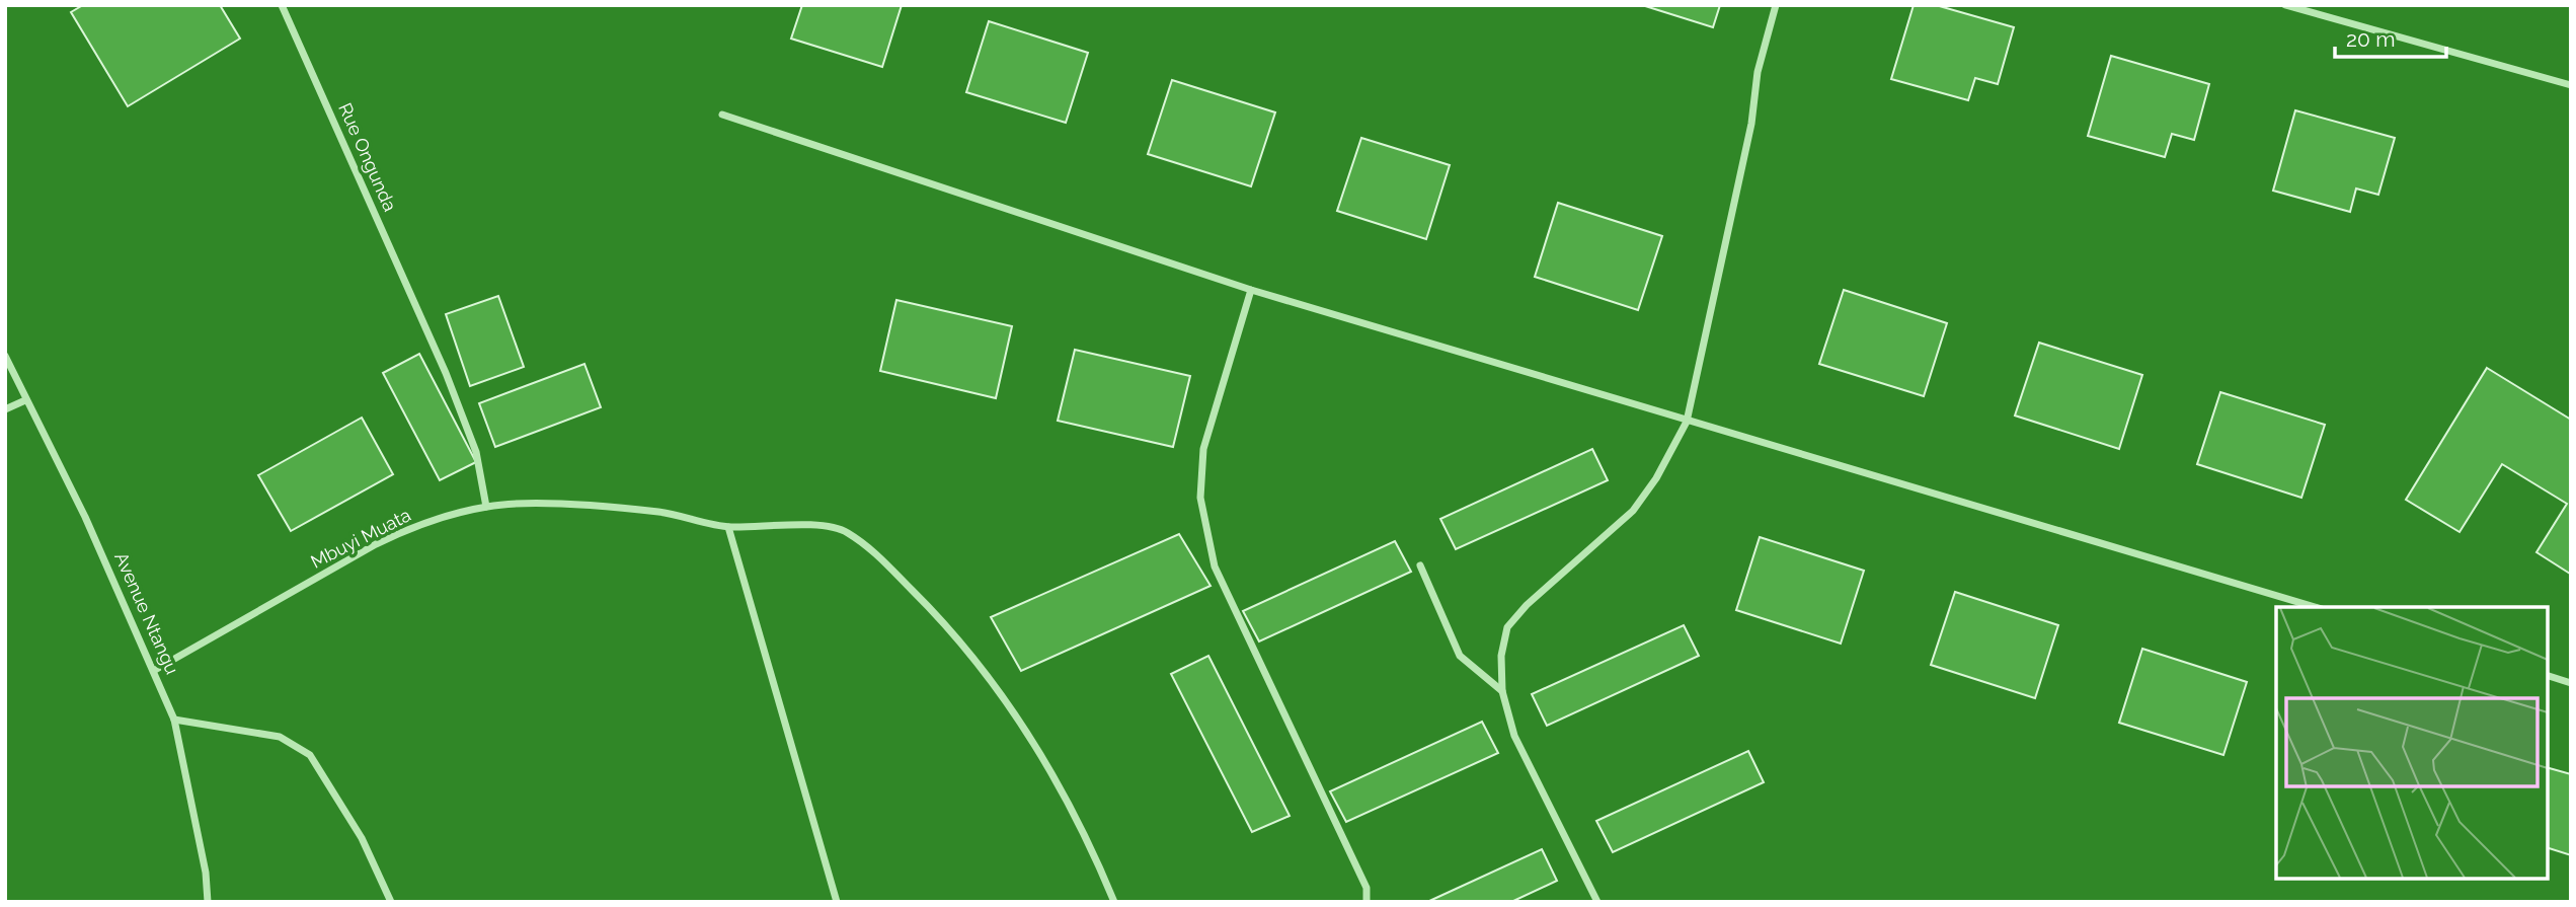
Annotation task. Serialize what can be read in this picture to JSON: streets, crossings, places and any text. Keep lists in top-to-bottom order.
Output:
{
  "streets": {
    "street": ["Rue Ongunda", "Mbuyi Muata", "Avenue Ntangu"]
  },
  "crossings": [
    ["Rue Ongunda", "Mbuyi Muata"],
    ["Mbuyi Muata", "Avenue Ntangu"]
  ],
  "scale_bar": "20 m"
}
